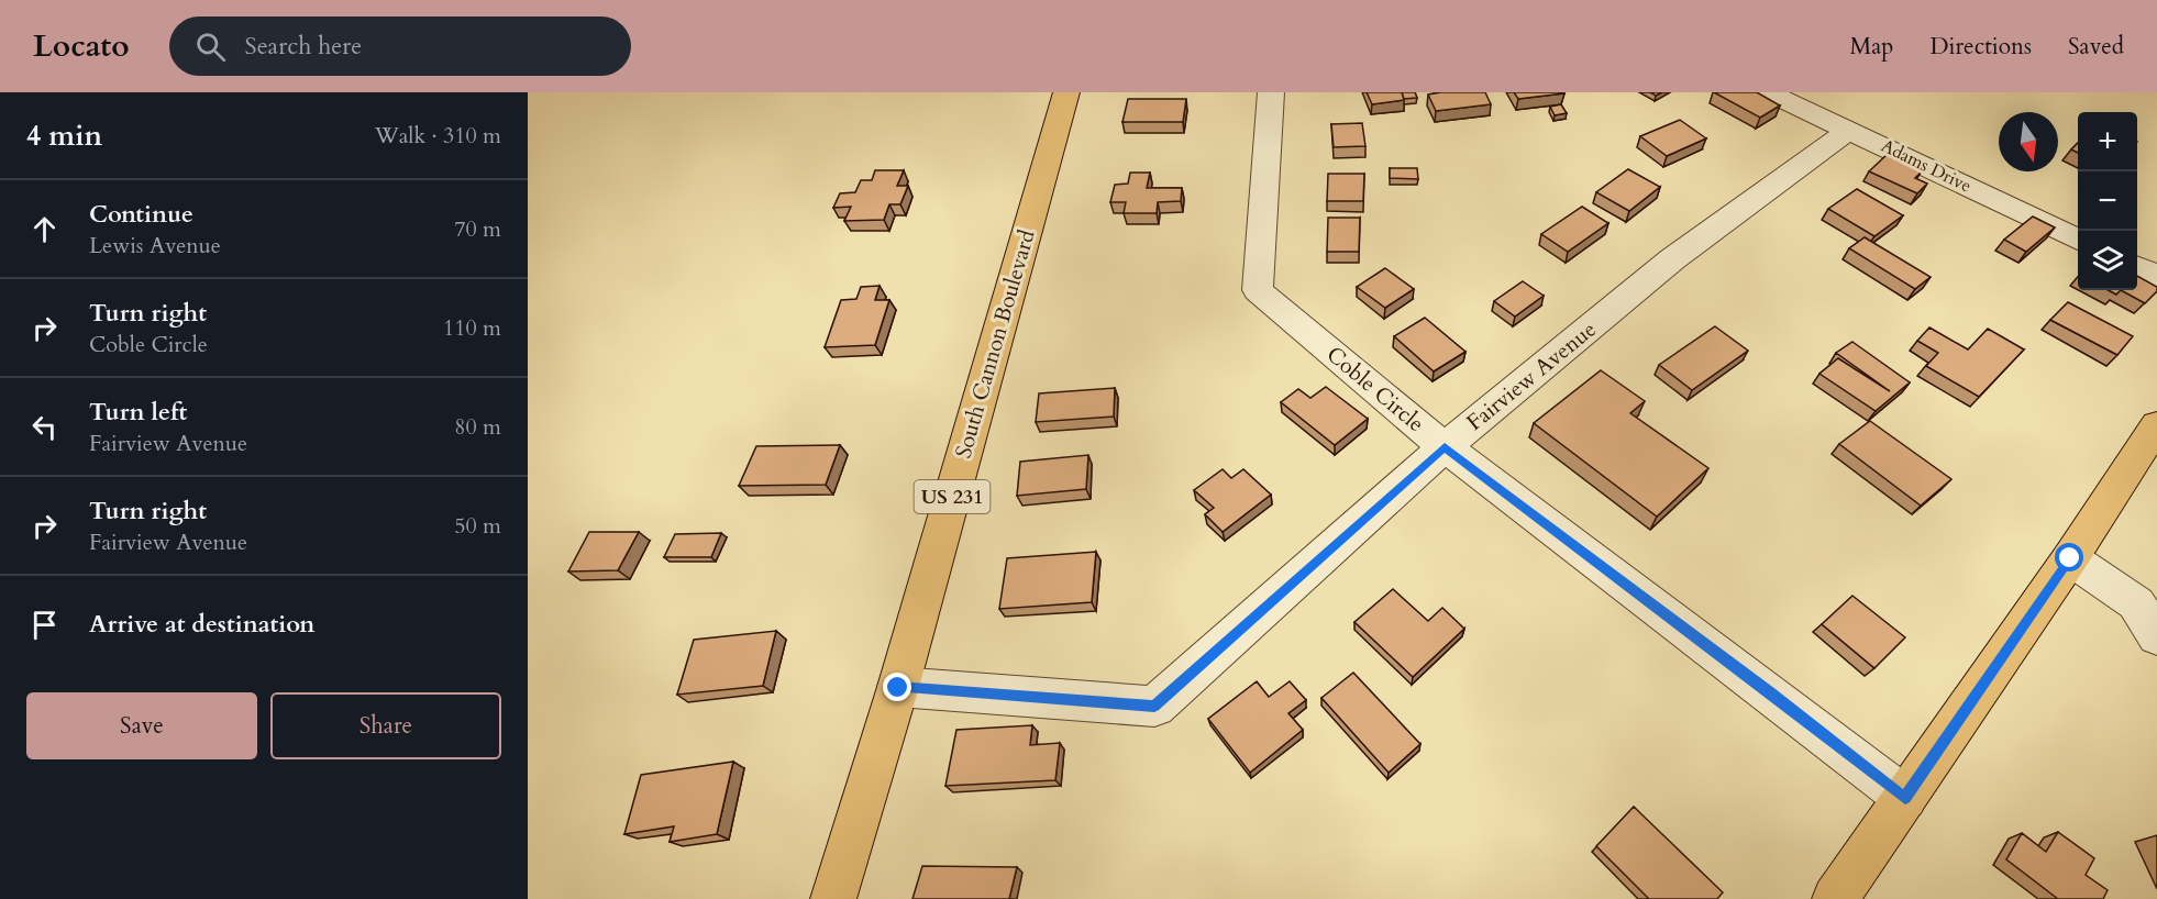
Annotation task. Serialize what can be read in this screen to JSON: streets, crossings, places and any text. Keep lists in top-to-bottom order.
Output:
{
  "streets": {
    "main road": ["South Cannon Boulevard", "US 231"],
    "street": ["Adams Drive", "Fairview Avenue", "Coble Circle"]
  },
  "crossings": [
    ["Adams Drive", "Fairview Avenue"],
    ["South Cannon Boulevard", "Fairview Avenue"],
    ["Fairview Avenue", "Coble Circle"]
  ],
  "north": "bottom",
  "page": {
    "header": "Locato",
    "search": "Search here",
    "nav": ["Map", "Directions", "Saved"],
    "heading": ["4 min", "Walk · 310 m"],
    "map_buttons": ["+", "−"],
    "list": [
      ["Continue", "Lewis Avenue", "70 m"],
      ["Turn right", "Coble Circle", "110 m"],
      ["Turn left", "Fairview Avenue", "80 m"],
      ["Turn right", "Fairview Avenue", "50 m"],
      "Arrive at destination"
    ],
    "buttons": ["Save", "Share"]
  }
}
